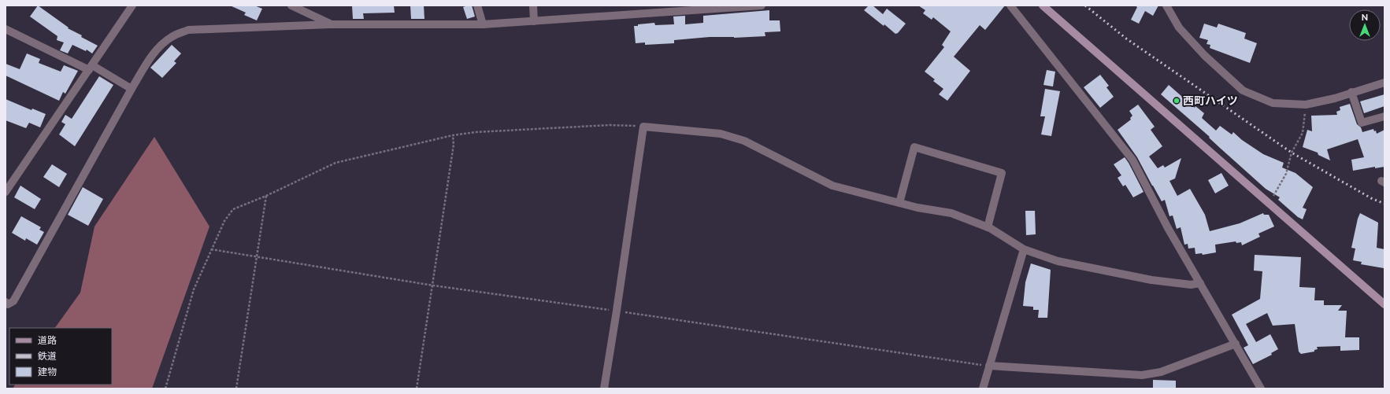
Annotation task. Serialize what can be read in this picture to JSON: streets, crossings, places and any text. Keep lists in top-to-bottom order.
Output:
{
  "places": ["西町ハイツ"],
  "legend": ["道路", "鉄道", "建物"],
  "north": "top"
}
